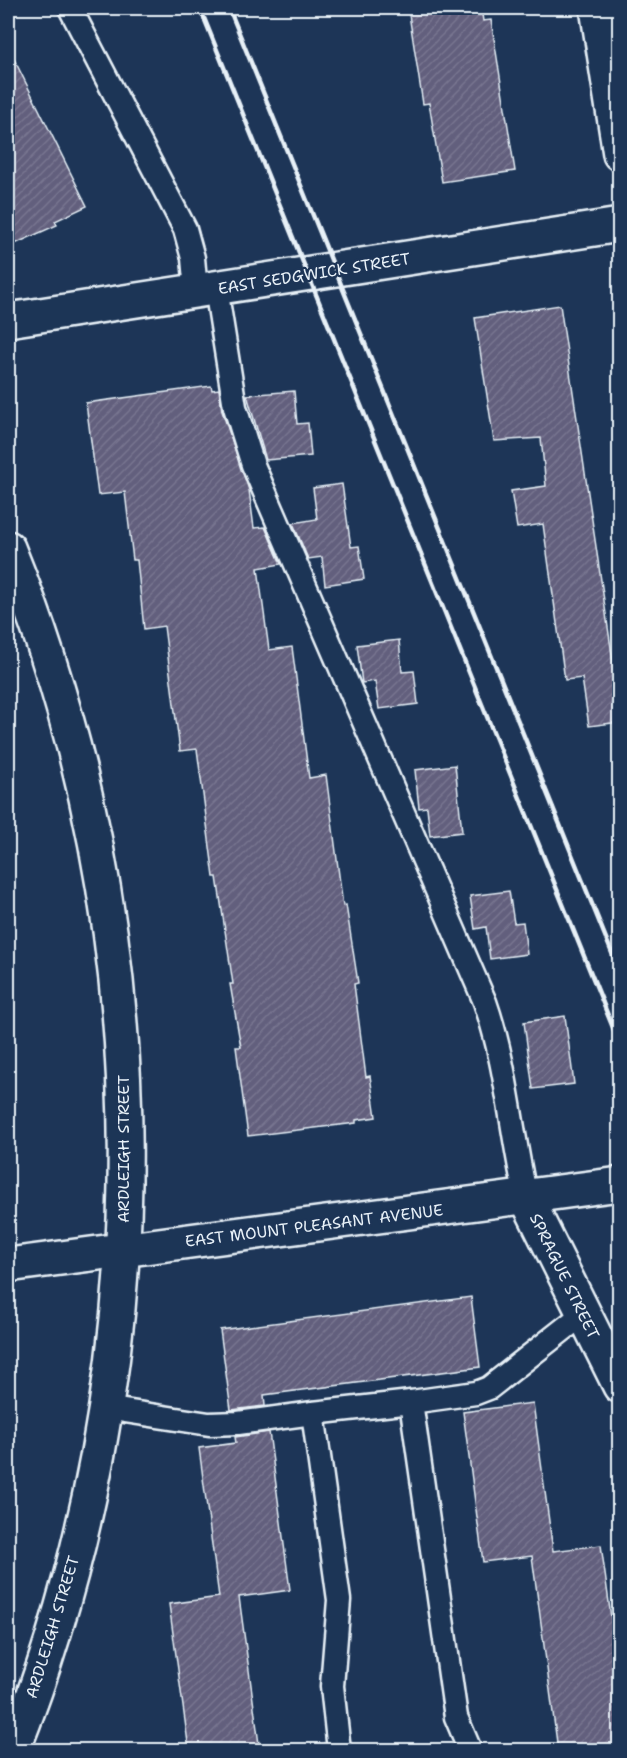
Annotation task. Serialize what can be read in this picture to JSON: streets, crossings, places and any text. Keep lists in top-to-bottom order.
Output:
{
  "streets": {
    "street": [
      "EAST SEDGWICK STREET",
      "ARDLEIGH STREET",
      "EAST MOUNT PLEASANT AVENUE",
      "SPRAGUE STREET"
    ]
  },
  "crossings": [
    ["ARDLEIGH STREET", "EAST MOUNT PLEASANT AVENUE"],
    ["EAST MOUNT PLEASANT AVENUE", "SPRAGUE STREET"]
  ]
}
